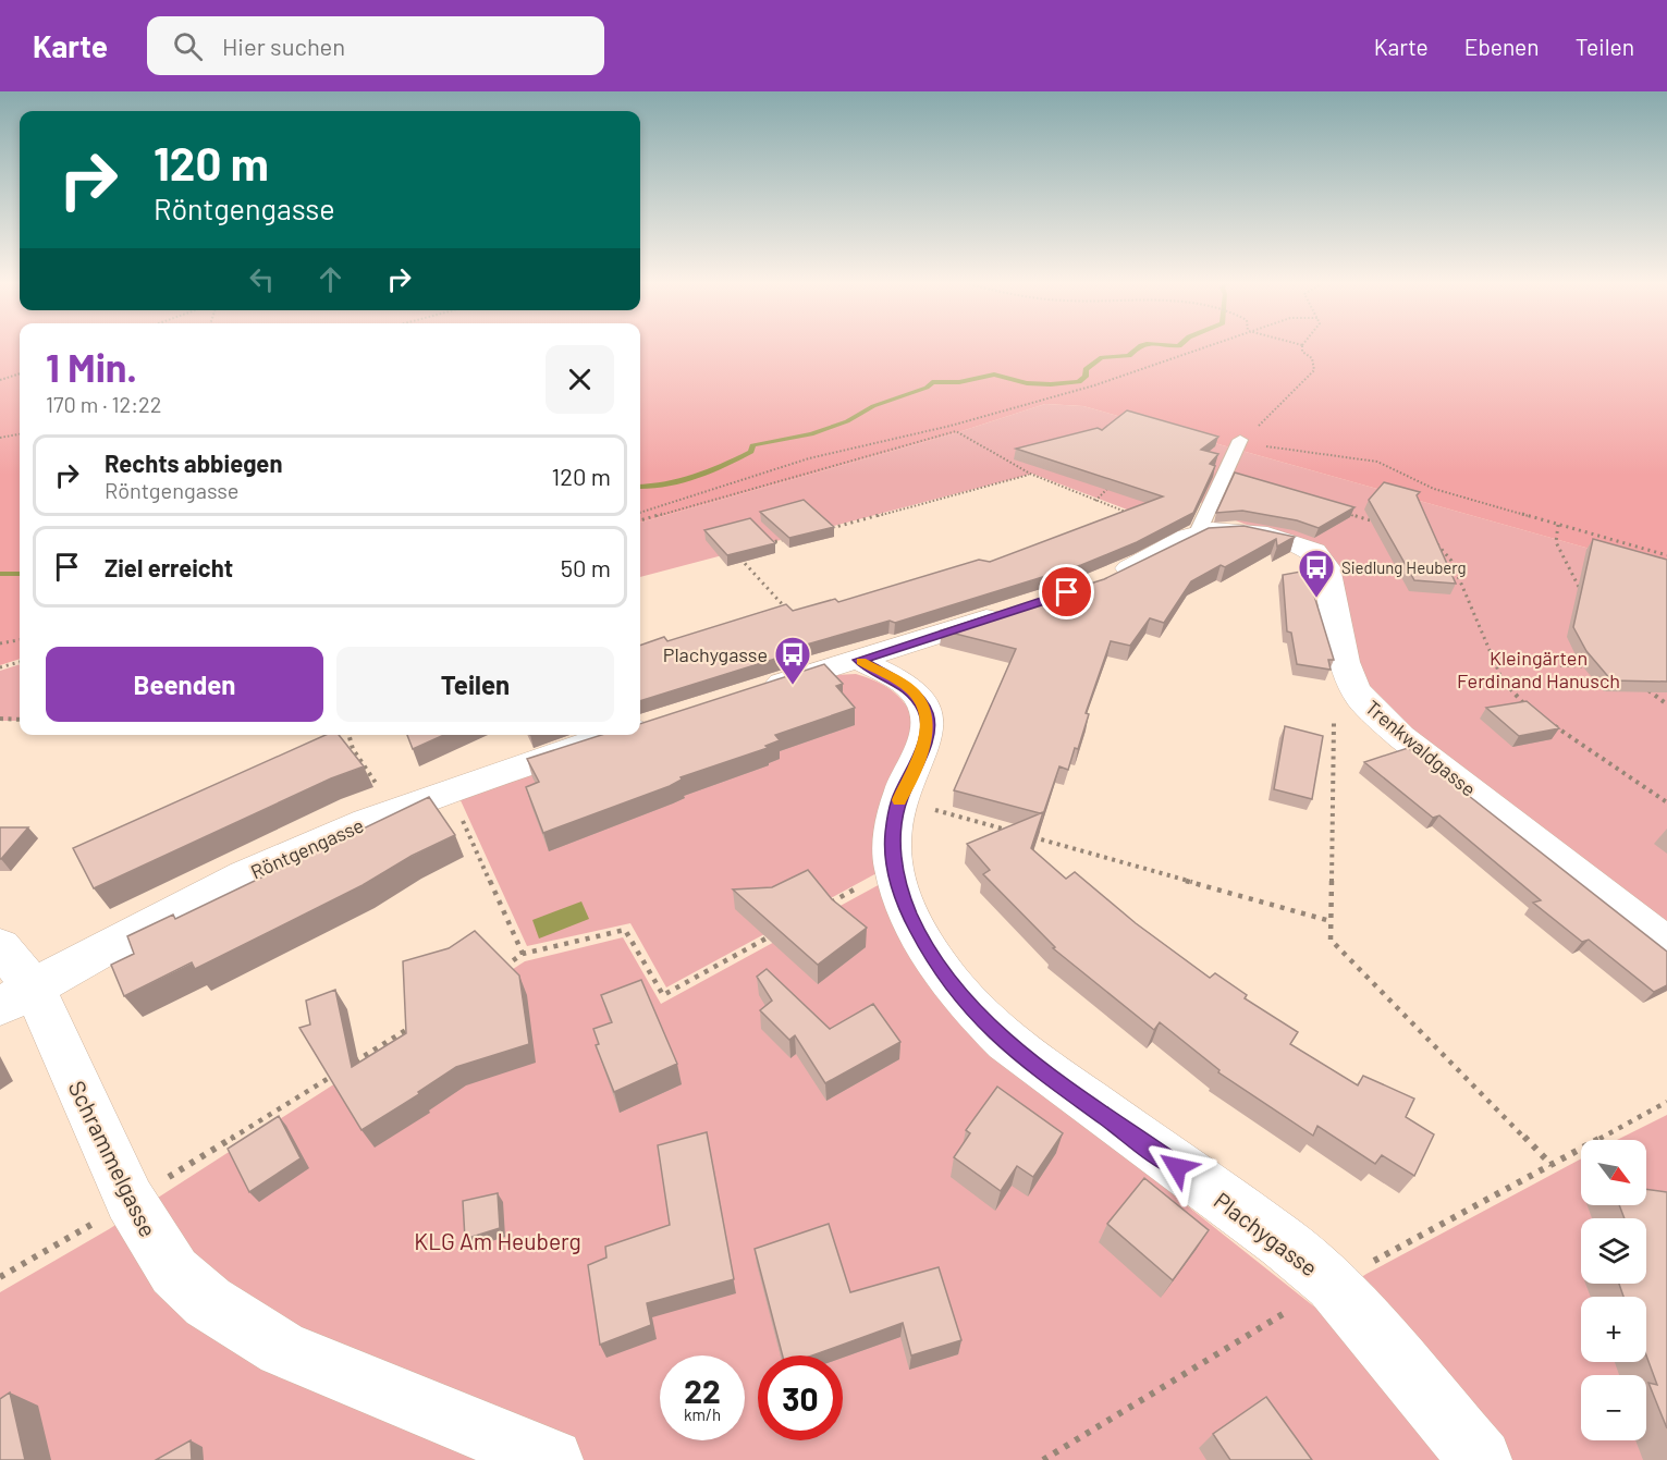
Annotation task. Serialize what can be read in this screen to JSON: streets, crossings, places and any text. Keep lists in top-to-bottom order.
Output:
{
  "streets": {
    "street": [
      "Trenkwaldgasse",
      "Röntgengasse",
      "Schrammelgasse",
      "Plachygasse"
    ]
  },
  "crossings": [
    ["Röntgengasse", "Schrammelgasse"]
  ],
  "parks": ["Kleingärten Ferdinand Hanusch", "KLG Am Heuberg"],
  "places": {
    "bus stop": ["Siedlung Heuberg", "Plachygasse"]
  },
  "north": "bottom right",
  "page": {
    "header": "Karte",
    "search": "Hier suchen",
    "nav": ["Karte", "Ebenen", "Teilen"],
    "turn": ["120 m", "Röntgengasse"],
    "heading": ["1 Min.", "170 m · 12:22"],
    "list": [
      {
        "name": "Rechts abbiegen",
        "note": "Röntgengasse",
        "value": "120 m"
      },
      {
        "name": "Ziel erreicht",
        "value": "50 m"
      }
    ],
    "buttons": ["Beenden", "Teilen"],
    "map_buttons": ["+", "−"],
    "speed": "22 km/h",
    "limit": "30"
  }
}
